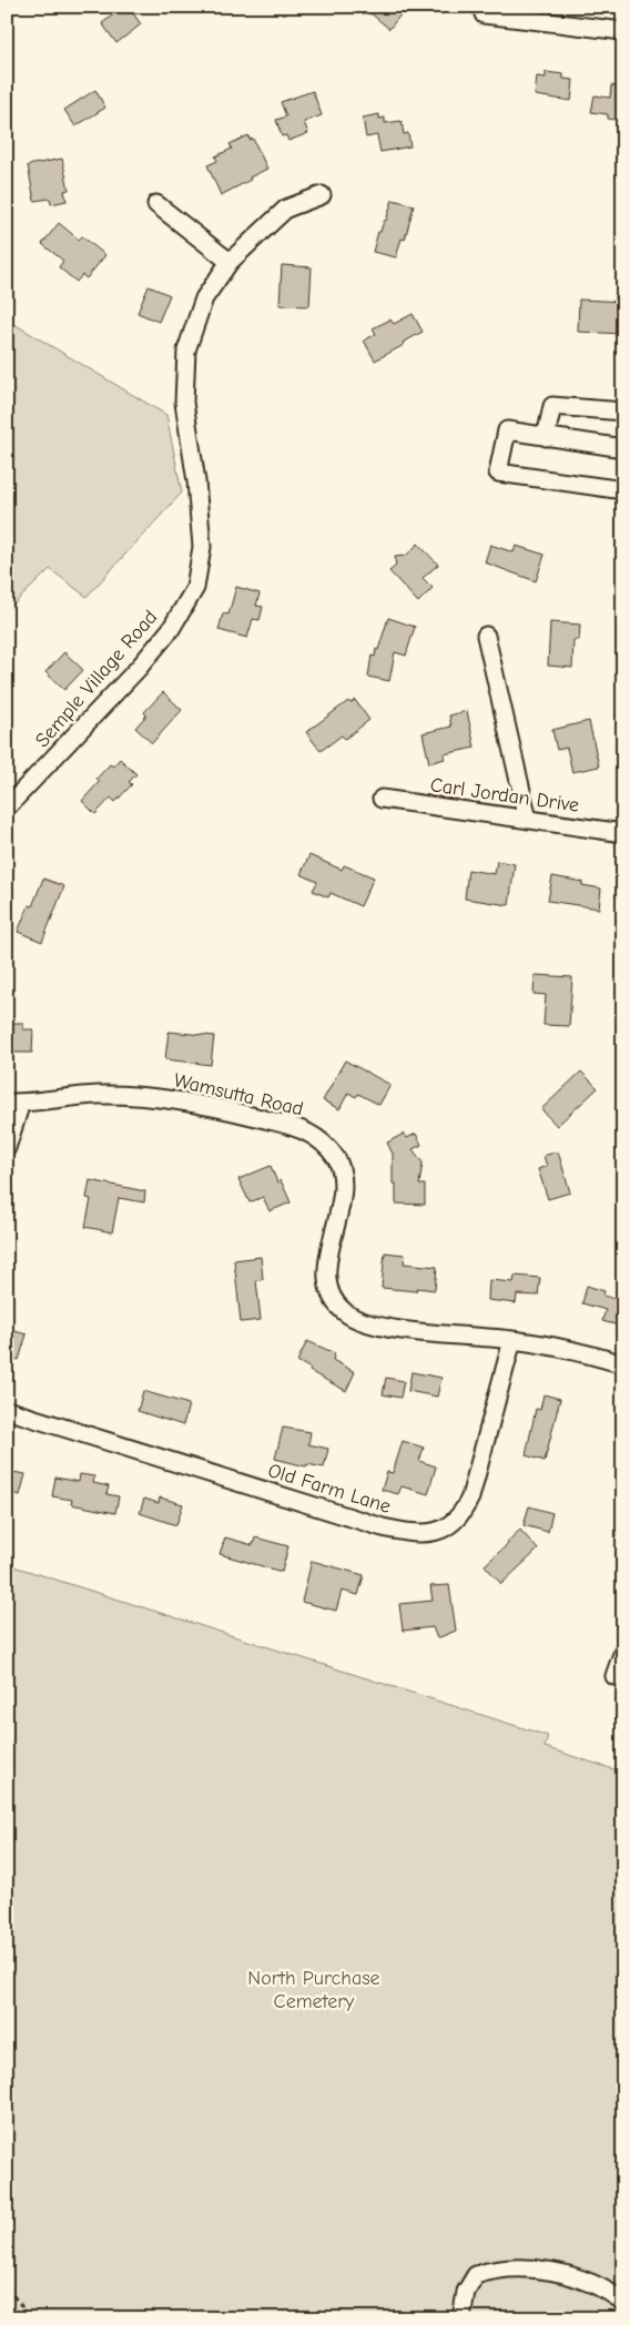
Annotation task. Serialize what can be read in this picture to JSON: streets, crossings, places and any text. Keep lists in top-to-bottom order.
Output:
{
  "streets": {
    "street": [
      "Semple Village Road",
      "Carl Jordan Drive",
      "Wamsutta Road",
      "Old Farm Lane"
    ]
  },
  "crossings": [
    ["Wamsutta Road", "Old Farm Lane"]
  ],
  "parks": ["North Purchase Cemetery"]
}
